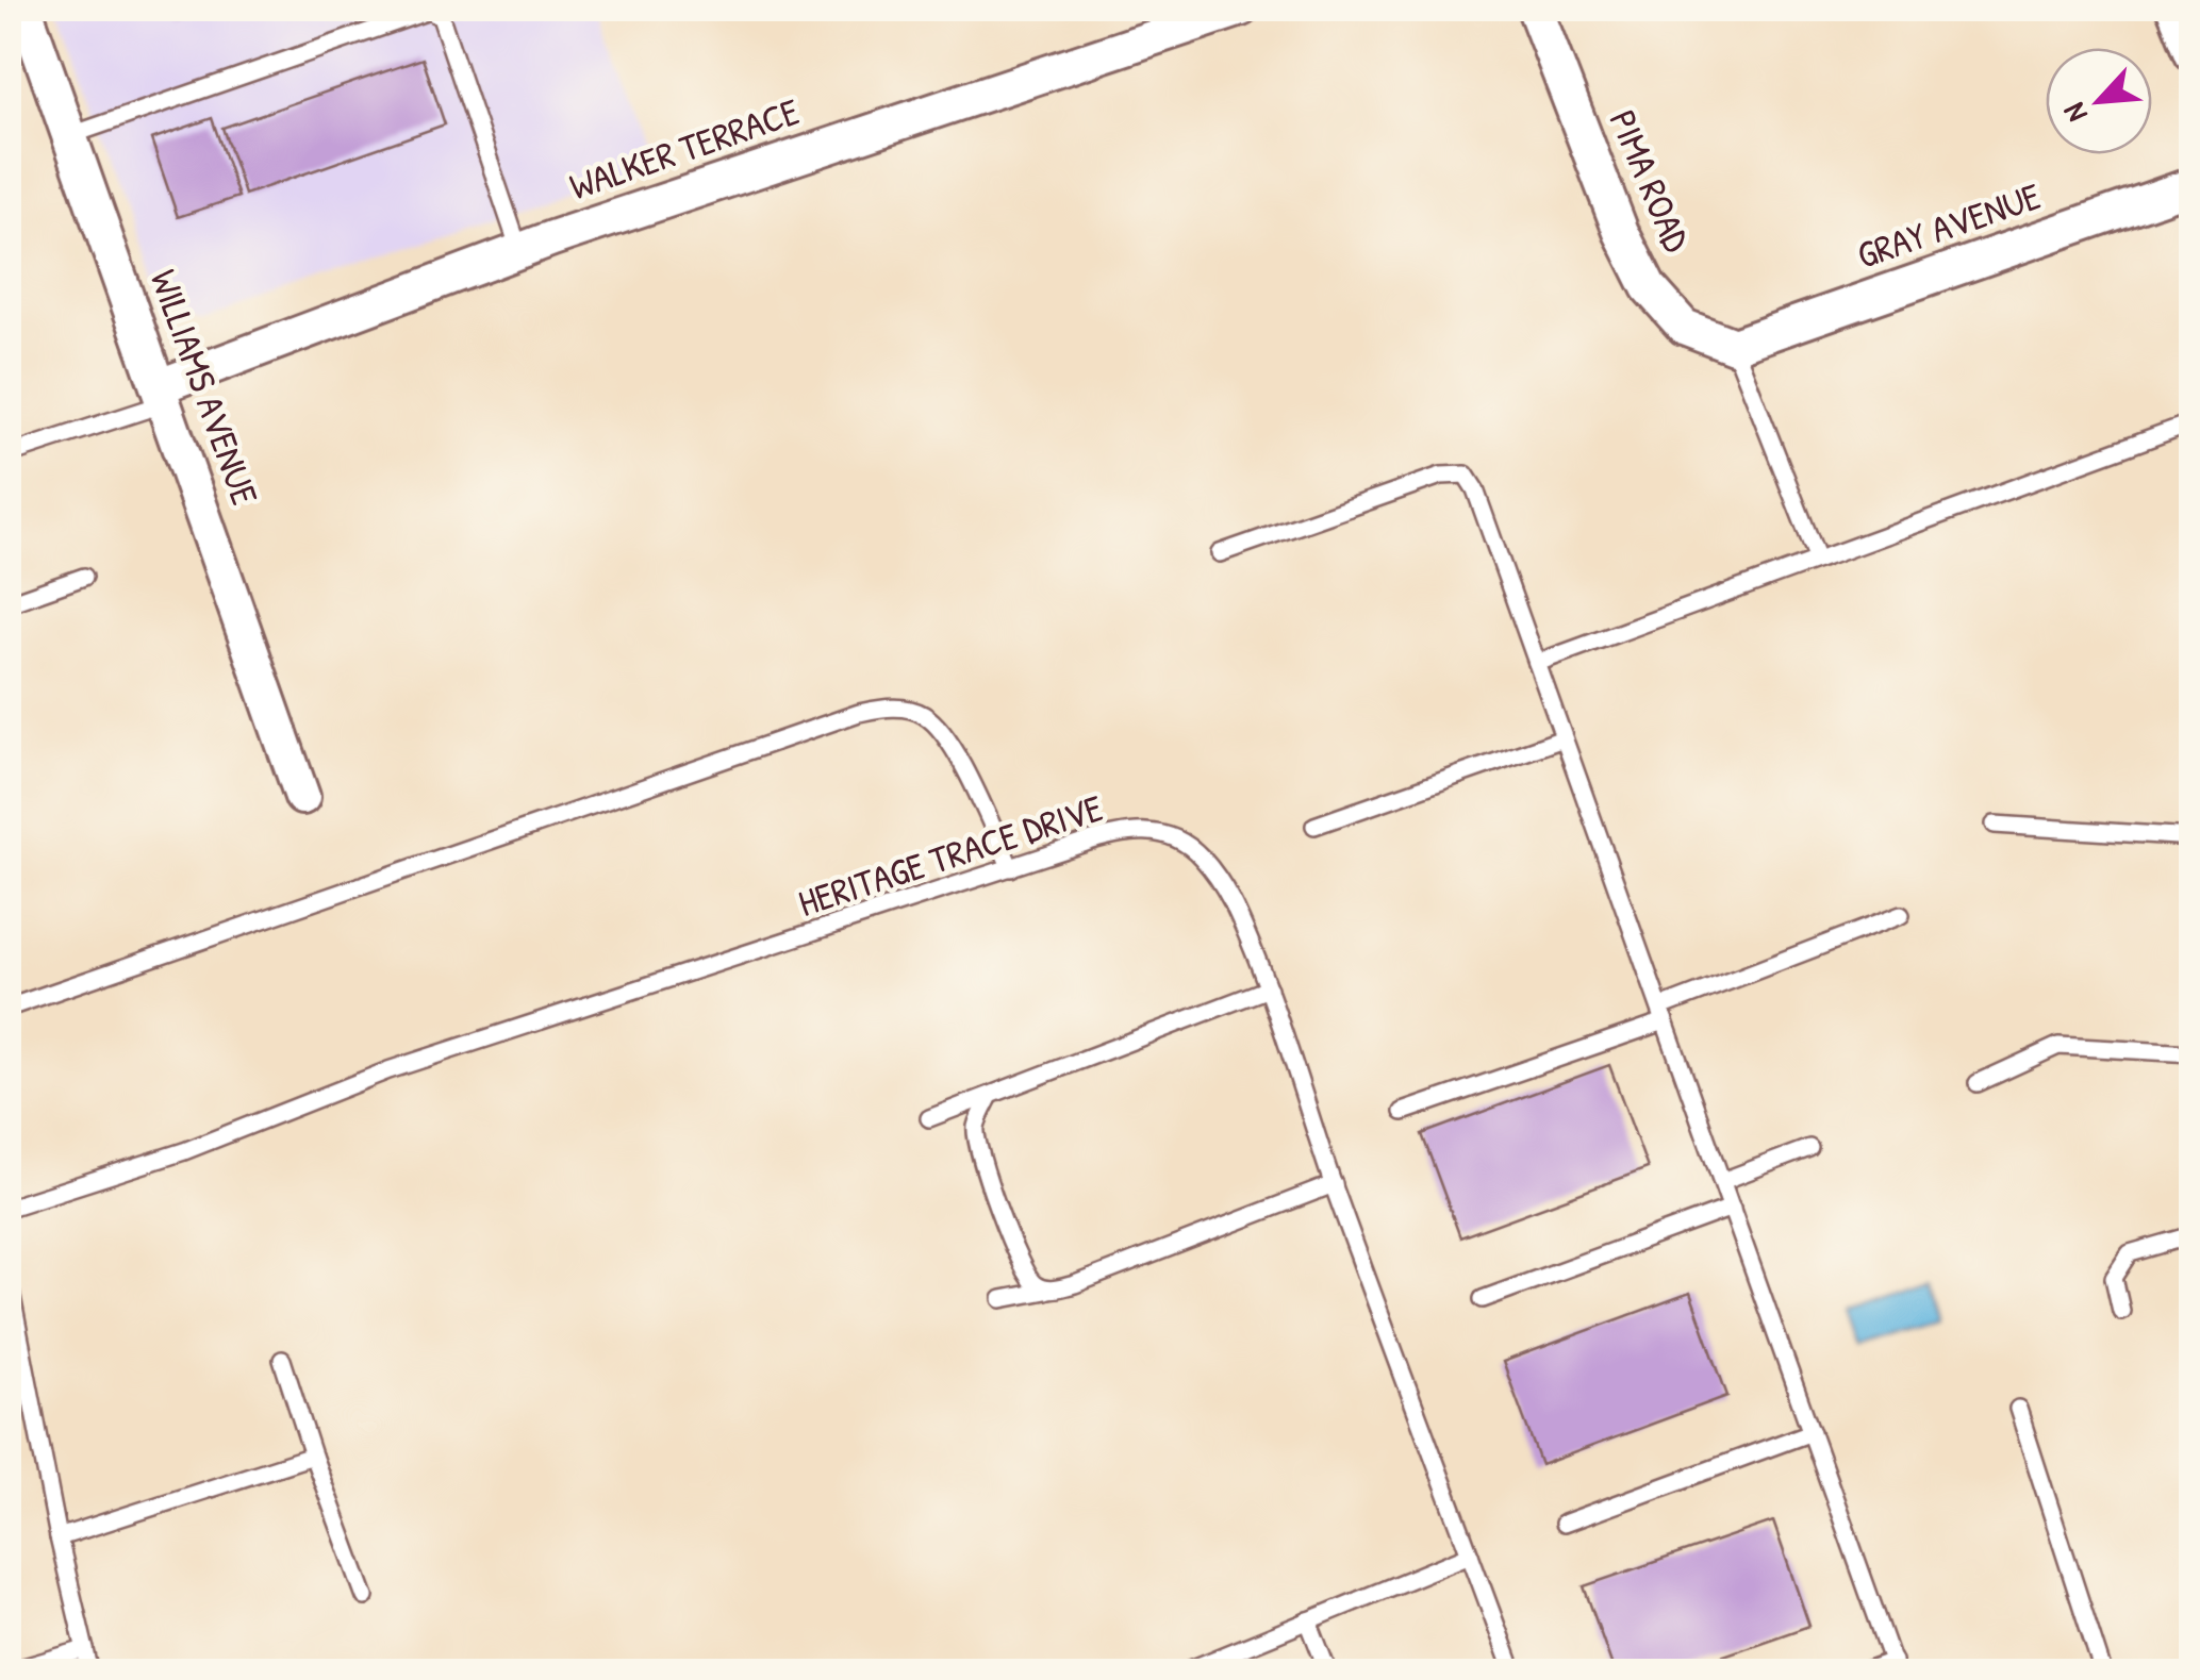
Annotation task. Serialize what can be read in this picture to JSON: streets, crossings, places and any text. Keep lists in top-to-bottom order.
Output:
{
  "streets": {
    "street": [
      "WALKER TERRACE",
      "PIMA ROAD",
      "GRAY AVENUE",
      "WILLIAMS AVENUE"
    ],
    "lane": ["HERITAGE TRACE DRIVE"]
  },
  "crossings": [
    ["WALKER TERRACE", "WILLIAMS AVENUE"],
    ["PIMA ROAD", "GRAY AVENUE"]
  ],
  "north": "bottom left"
}
